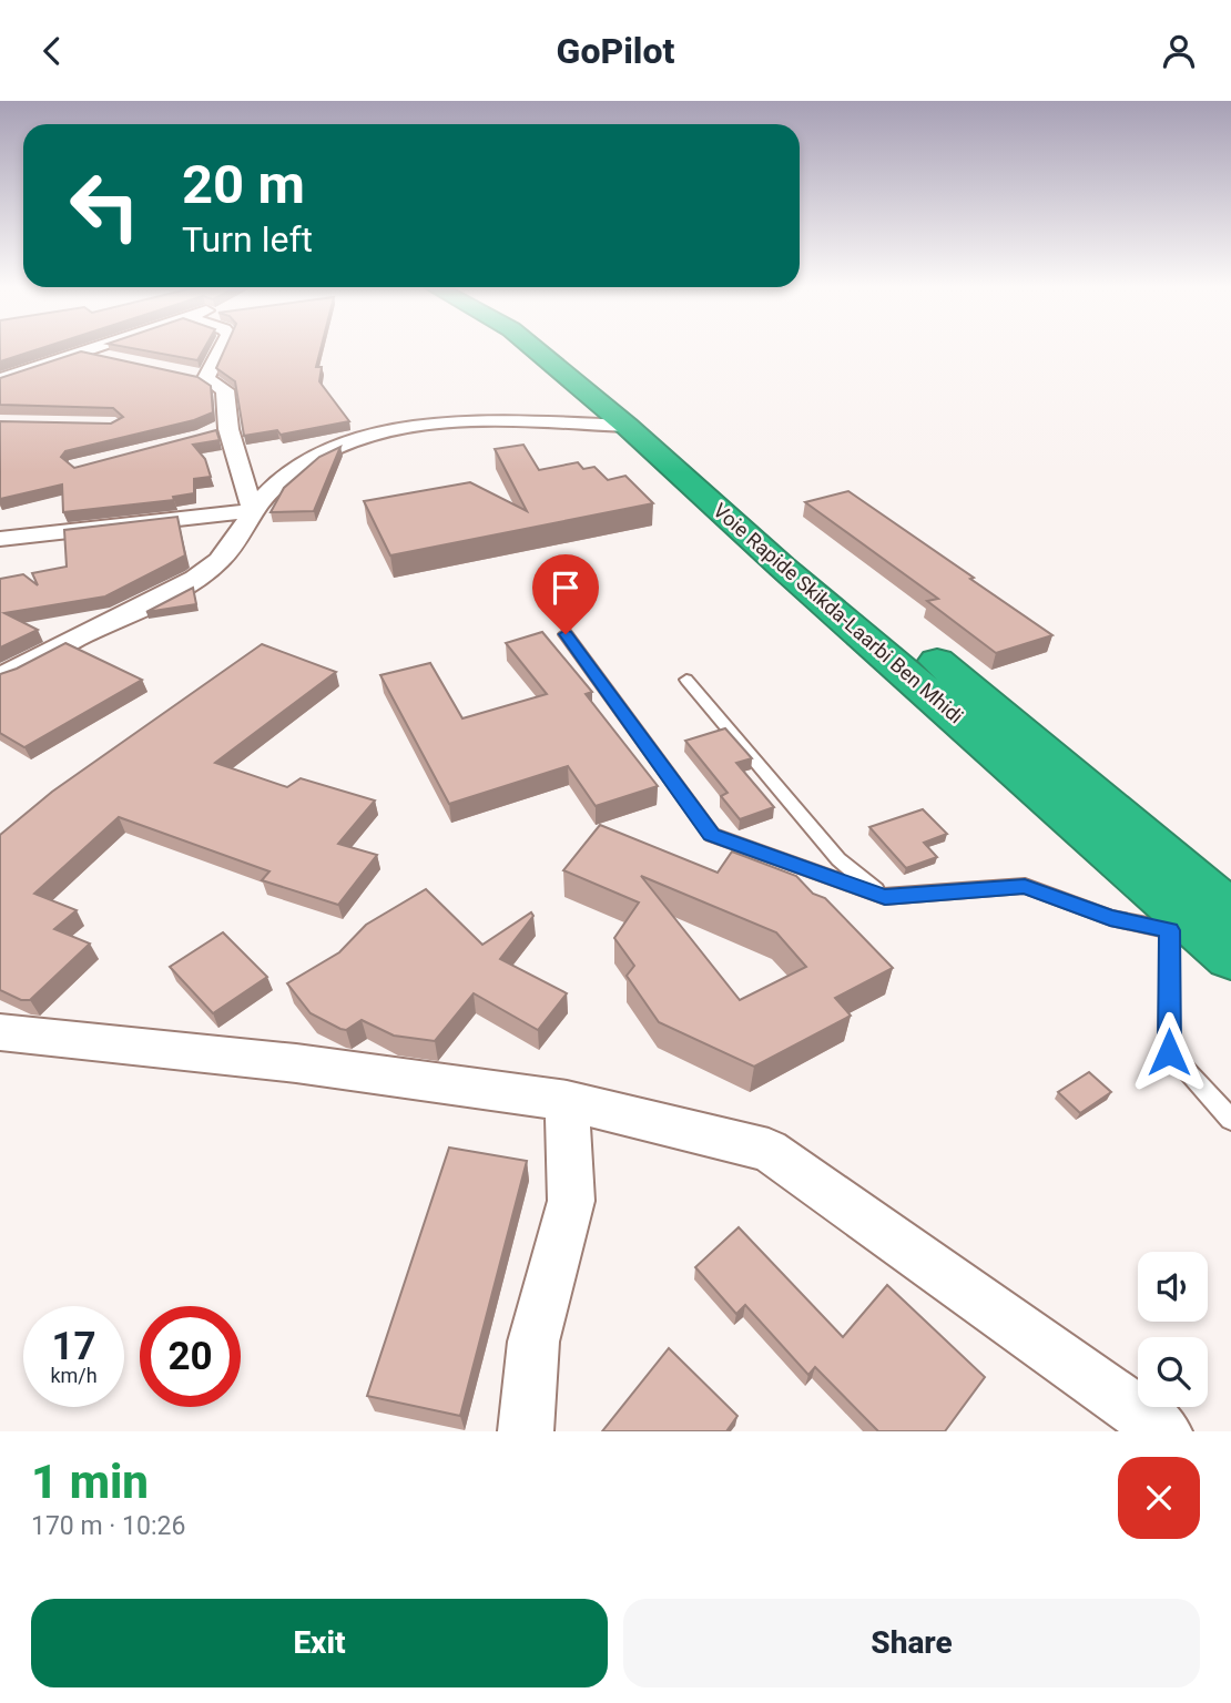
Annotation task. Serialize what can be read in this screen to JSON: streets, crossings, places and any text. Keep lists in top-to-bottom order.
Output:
{
  "streets": {
    "highway": ["Voie Rapide Skikda-Laarbi Ben Mhidi"]
  },
  "page": {
    "header": "GoPilot",
    "turn": ["20 m", "Turn left"],
    "speed": "17 km/h",
    "limit": "20",
    "heading": ["1 min", "170 m · 10:26"],
    "buttons": ["Exit", "Share"]
  }
}
